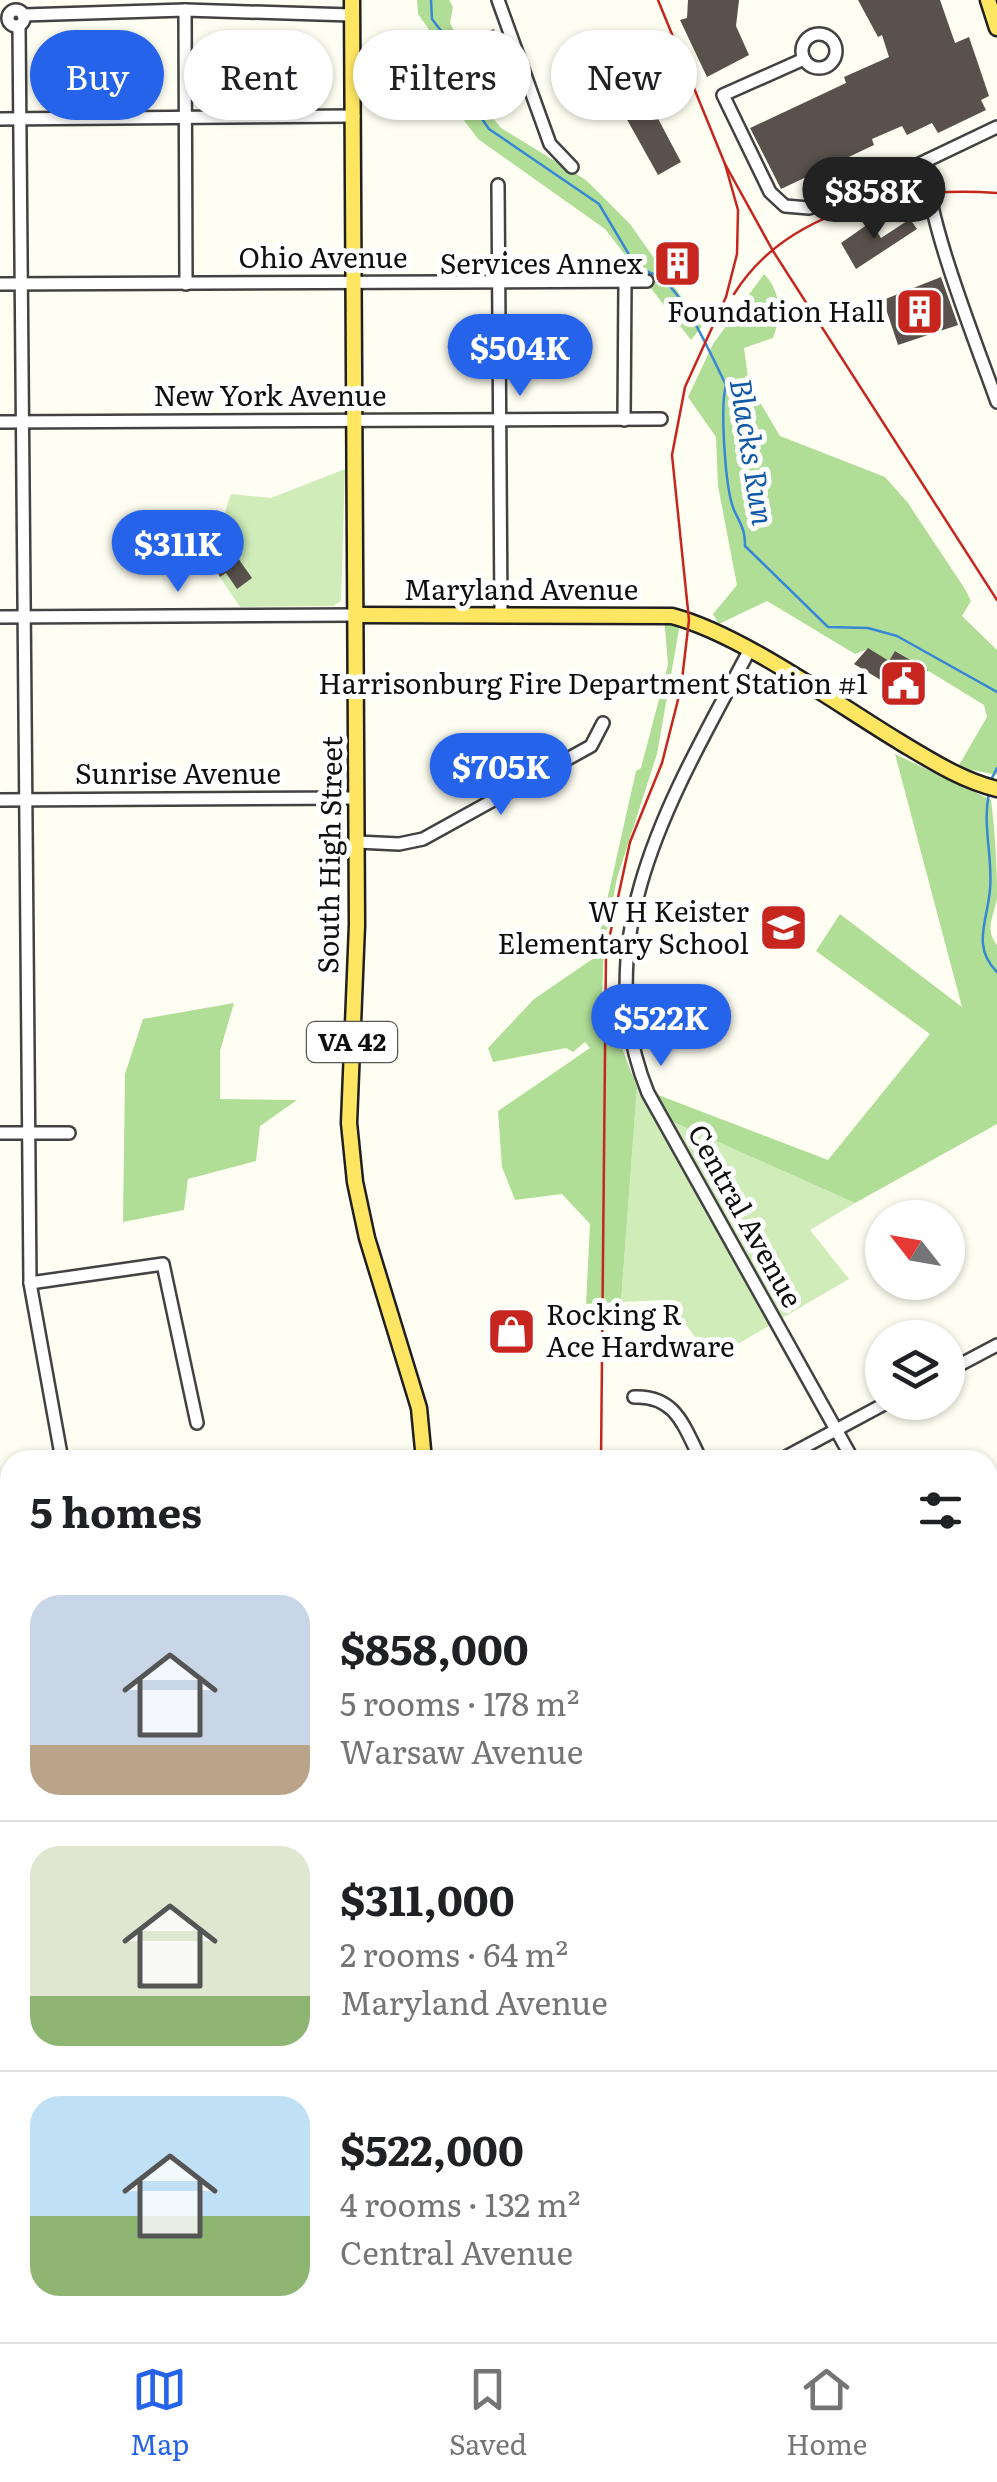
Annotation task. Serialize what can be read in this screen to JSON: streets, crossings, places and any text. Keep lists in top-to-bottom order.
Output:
{
  "streets": {
    "main road": ["Maryland Avenue", "South High Street", "VA 42"],
    "street": [
      "Ohio Avenue",
      "New York Avenue",
      "Sunrise Avenue",
      "Central Avenue"
    ]
  },
  "crossings": [
    ["Ohio Avenue", "South High Street"],
    ["New York Avenue", "South High Street"],
    ["Maryland Avenue", "South High Street"],
    ["Maryland Avenue", "Central Avenue"],
    ["Sunrise Avenue", "South High Street"]
  ],
  "water": ["Blacks Run"],
  "places": {
    "building": ["Services Annex", "Foundation Hall"],
    "public building": ["Harrisonburg Fire Department Station #1"],
    "school or university": ["W H Keister Elementary School"],
    "shop": ["Rocking R Ace Hardware"]
  },
  "north": "top left",
  "page": {
    "chip": [
      "Buy",
      "Rent",
      "Filters",
      "New"
    ],
    "price": [
      "$858K",
      "$504K",
      "$311K",
      "$705K",
      "$522K"
    ],
    "heading": "5 homes",
    "list": [
      {
        "name": "$858,000",
        "note": "5 rooms · 178 m² · Warsaw Avenue"
      },
      {
        "name": "$311,000",
        "note": "2 rooms · 64 m² · Maryland Avenue"
      },
      {
        "name": "$522,000",
        "note": "4 rooms · 132 m² · Central Avenue"
      }
    ],
    "tabs": ["Map", "Saved", "Home"]
  }
}
